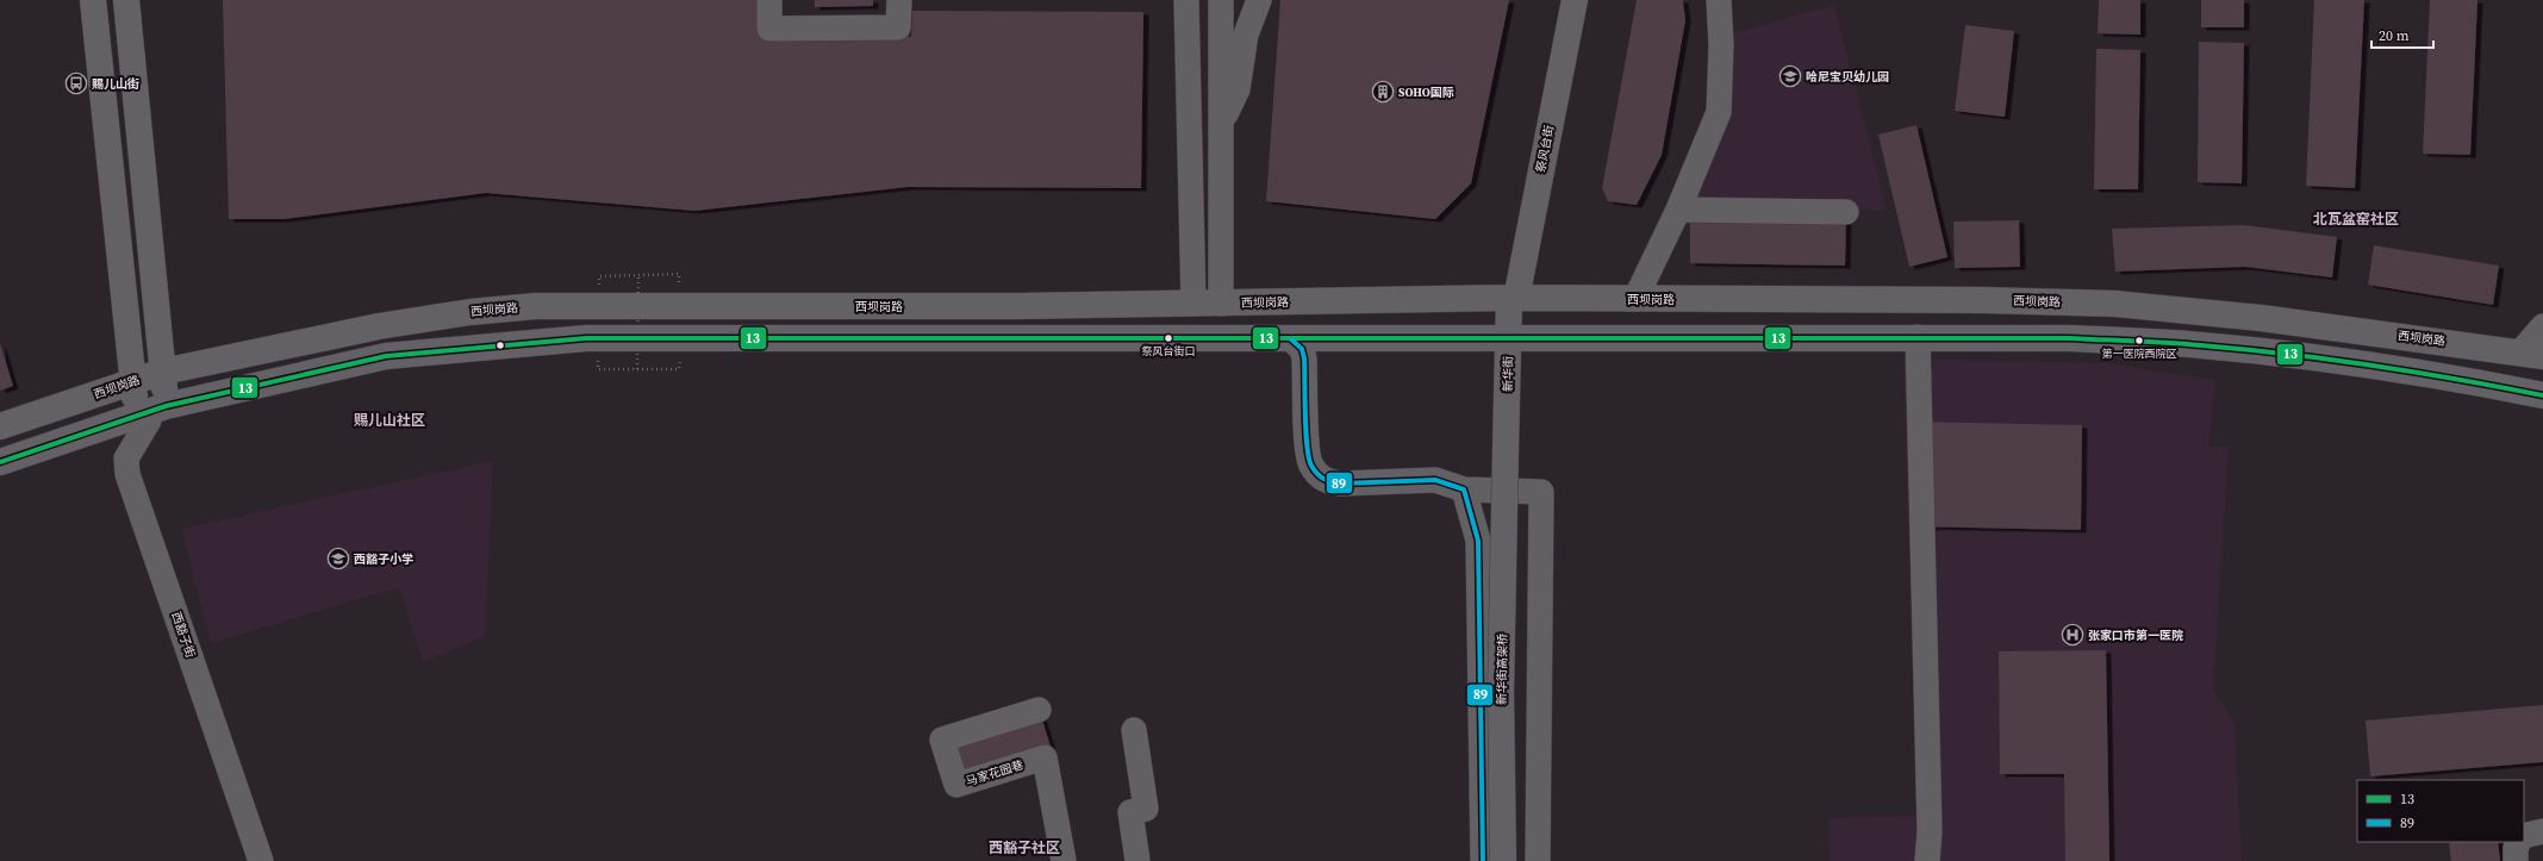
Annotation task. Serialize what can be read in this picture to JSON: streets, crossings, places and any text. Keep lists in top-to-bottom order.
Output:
{
  "streets": {
    "main road": [
      "祭风台街",
      "西坝岗路",
      "新华街",
      "新华街高架桥"
    ],
    "street": ["西豁子街", "马家花园巷"]
  },
  "crossings": [
    ["祭风台街", "西坝岗路"],
    ["祭风台街", "新华街"],
    ["西坝岗路", "新华街"],
    ["新华街", "新华街高架桥"]
  ],
  "districts": ["北瓦盆窑社区", "赐儿山社区", "西豁子社区"],
  "places": {
    "school or university": ["哈尼宝贝幼儿园", "西豁子小学"],
    "bus stop": ["赐儿山街"],
    "building": ["SOHO国际"],
    "other": ["祭风台街口", "第一医院西院区"],
    "hospital": ["张家口市第一医院"]
  },
  "lines": ["transit line 13", "transit line 89"],
  "legend": ["13", "89"],
  "scale_bar": "20 m"
}
